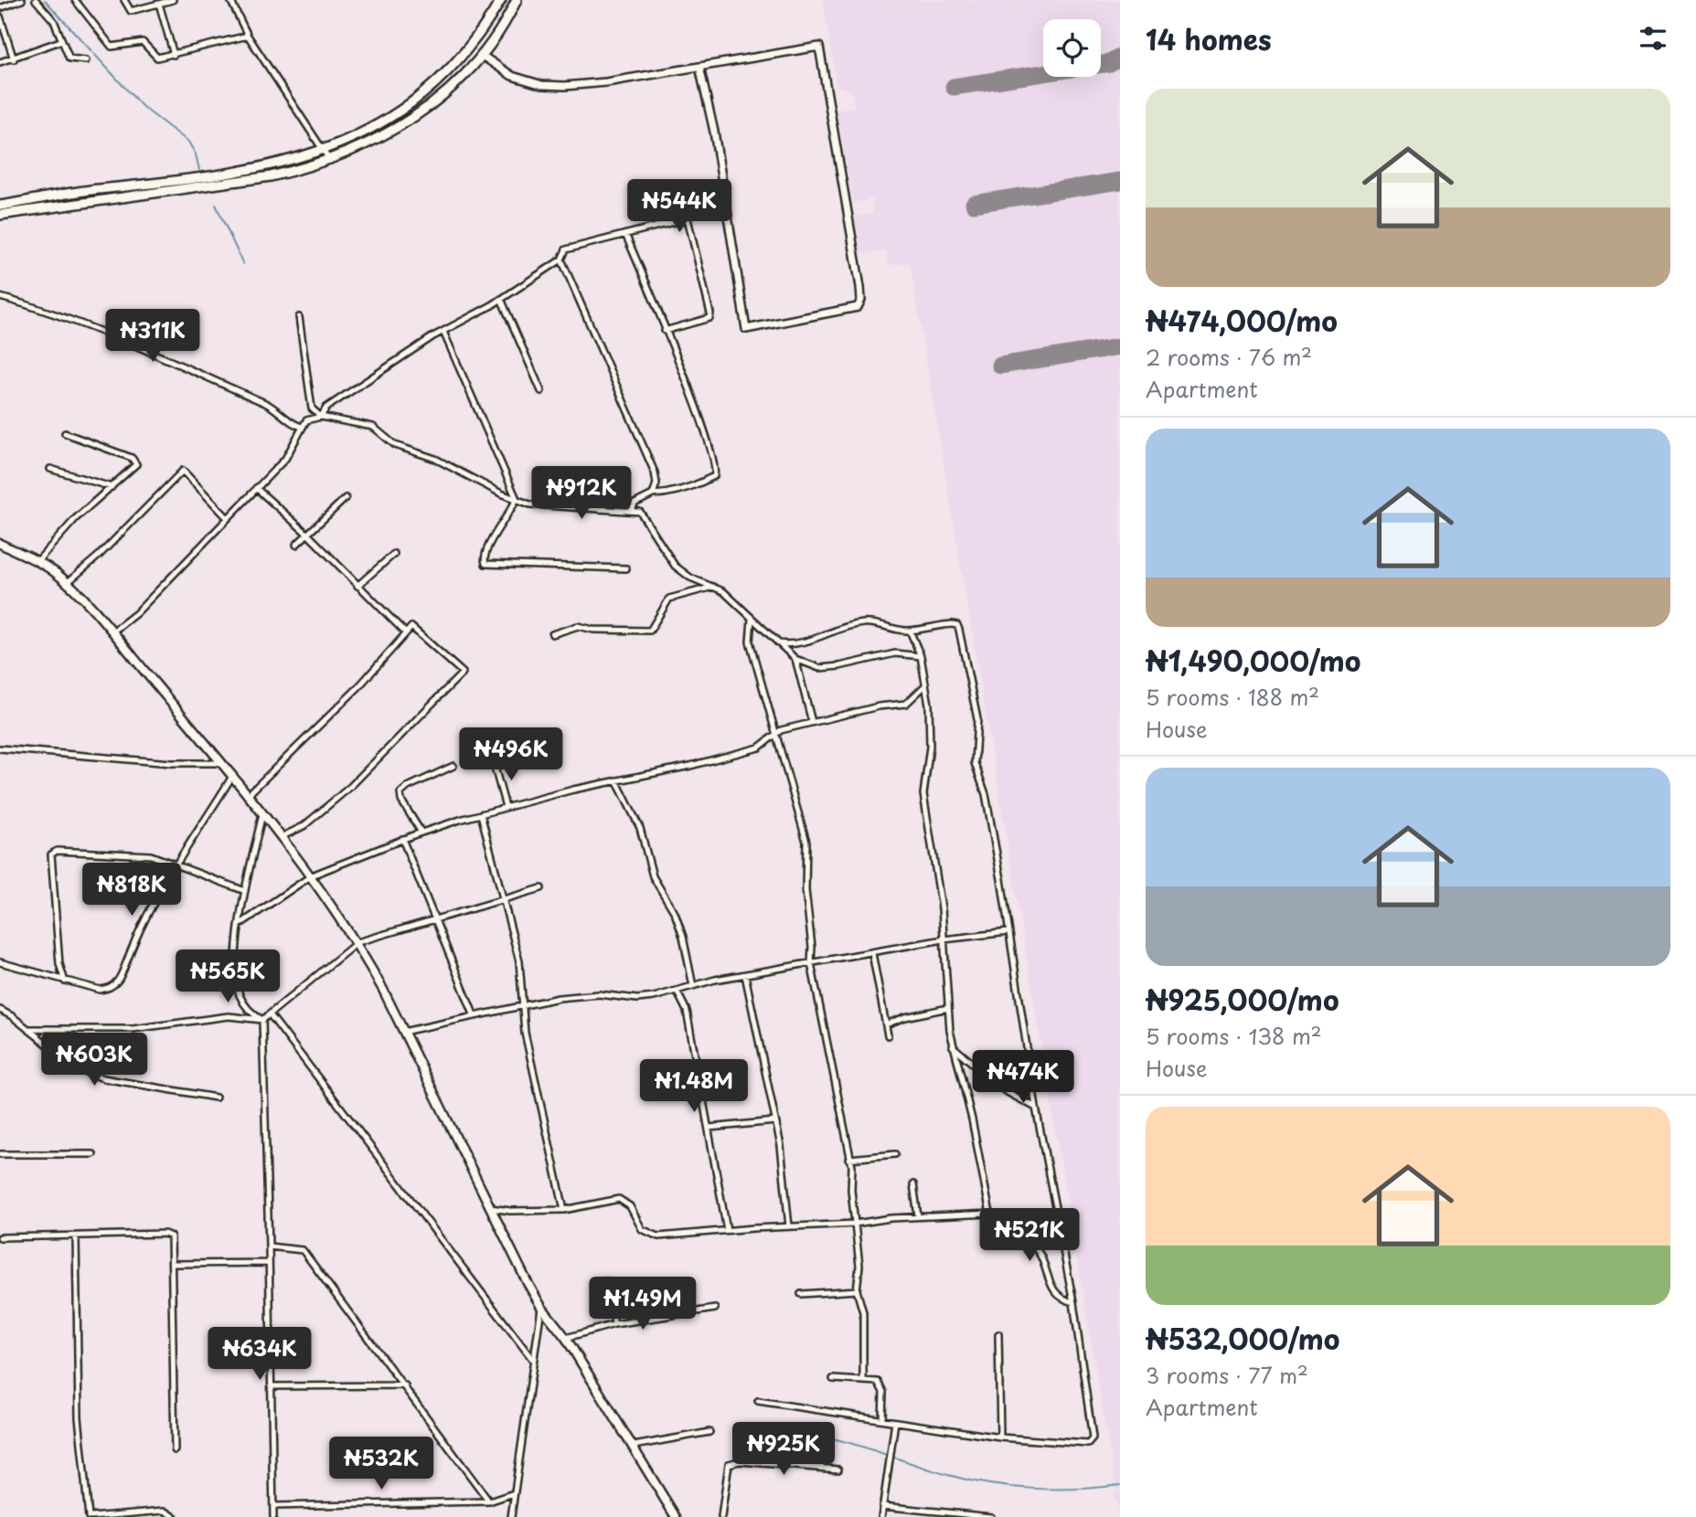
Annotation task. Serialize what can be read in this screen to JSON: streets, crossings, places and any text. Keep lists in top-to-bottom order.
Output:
{
  "page": {
    "heading": "14 homes",
    "list": [
      {
        "name": "₦474,000/mo",
        "note": "2 rooms · 76 m² · Apartment"
      },
      {
        "name": "₦1,490,000/mo",
        "note": "5 rooms · 188 m² · House"
      },
      {
        "name": "₦925,000/mo",
        "note": "5 rooms · 138 m² · House"
      },
      {
        "name": "₦532,000/mo",
        "note": "3 rooms · 77 m² · Apartment"
      }
    ],
    "price": [
      "₦544K",
      "₦311K",
      "₦912K",
      "₦496K",
      "₦818K",
      "₦565K",
      "₦603K",
      "₦474K",
      "₦1.48M",
      "₦521K",
      "₦1.49M",
      "₦634K",
      "₦925K",
      "₦532K"
    ]
  }
}
